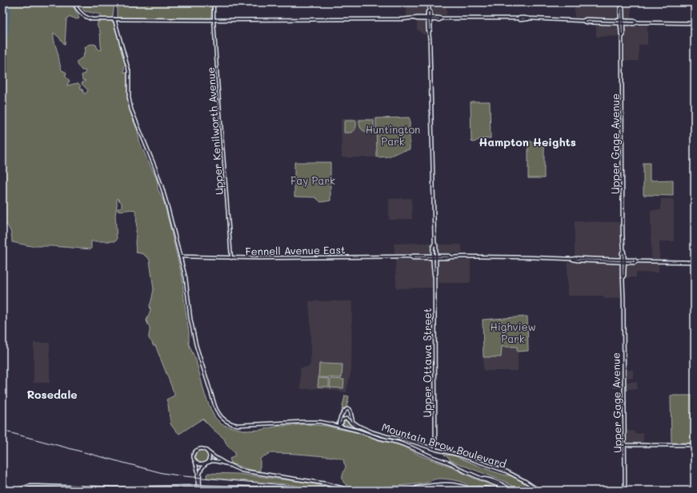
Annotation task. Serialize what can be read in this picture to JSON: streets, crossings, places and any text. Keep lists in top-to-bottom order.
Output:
{
  "streets": {
    "main road": [
      "Upper Gage Avenue",
      "Fennell Avenue East",
      "Upper Ottawa Street",
      "Mountain Brow Boulevard"
    ],
    "street": ["Upper Kenilworth Avenue"]
  },
  "crossings": [
    ["Upper Kenilworth Avenue", "Fennell Avenue East"],
    ["Upper Gage Avenue", "Fennell Avenue East"],
    ["Fennell Avenue East", "Upper Ottawa Street"],
    ["Upper Ottawa Street", "Mountain Brow Boulevard"]
  ],
  "districts": ["Hampton Heights", "Rosedale"],
  "parks": ["Huntington Park", "Fay Park", "Highview Park"]
}
